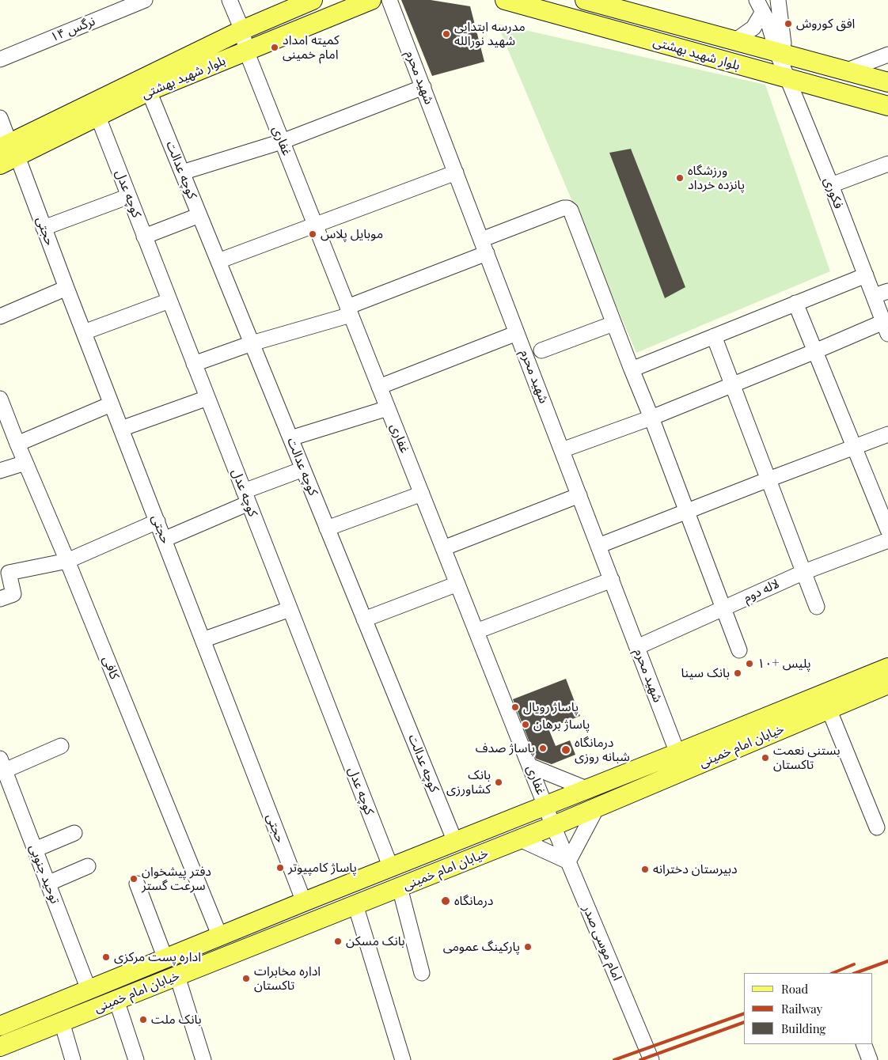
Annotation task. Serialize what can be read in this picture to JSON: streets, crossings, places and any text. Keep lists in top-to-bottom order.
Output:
{
  "streets": {
    "main road": ["بلوار شهید بهشتی", "خیابان امام خمینی"],
    "street": [
      "نرگس ۱۴",
      "شهید محرم",
      "غفاری",
      "کوچه عدالت",
      "فکوری",
      "کوچه عدل",
      "حجتی",
      "لاله دوم",
      "کافی",
      "توحید جنوبی",
      "امام موسی صدر"
    ]
  },
  "crossings": [
    ["بلوار شهید بهشتی", "غفاری"],
    ["بلوار شهید بهشتی", "کوچه عدالت"],
    ["بلوار شهید بهشتی", "فکوری"],
    ["بلوار شهید بهشتی", "کوچه عدل"],
    ["بلوار شهید بهشتی", "حجتی"],
    ["شهید محرم", "لاله دوم"],
    ["شهید محرم", "خیابان امام خمینی"],
    ["غفاری", "خیابان امام خمینی"],
    ["غفاری", "امام موسی صدر"],
    ["کوچه عدالت", "خیابان امام خمینی"],
    ["کوچه عدل", "خیابان امام خمینی"],
    ["حجتی", "خیابان امام خمینی"],
    ["کافی", "خیابان امام خمینی"],
    ["خیابان امام خمینی", "توحید جنوبی"],
    ["خیابان امام خمینی", "امام موسی صدر"]
  ],
  "places": [
    "افق کوروش",
    "مدرسه ابتدایی شهید نورالله",
    "کمیته امداد امام خمینی",
    "ورزشگاه پانزده خرداد",
    "موبایل پلاس",
    "پلیس +۱۰",
    "بانک سینا",
    "پاساژ رویال",
    "پاساژ برهان",
    "پاساژ صدف",
    "درمانگاه شبانه روزی",
    "بستنی نعمت تاکستان",
    "بانک کشاورزی",
    "پاساژ کامپیوتر",
    "دبیرستان دخترانه",
    "دفتر پیشخوان سرعت گستر",
    "درمانگاه",
    "بانک مسکن",
    "پارکینگ عمومی",
    "اداره پست مرکزی",
    "اداره مخابرات تاکستان",
    "بانک ملت"
  ],
  "legend": ["Road", "Railway", "Building"]
}
